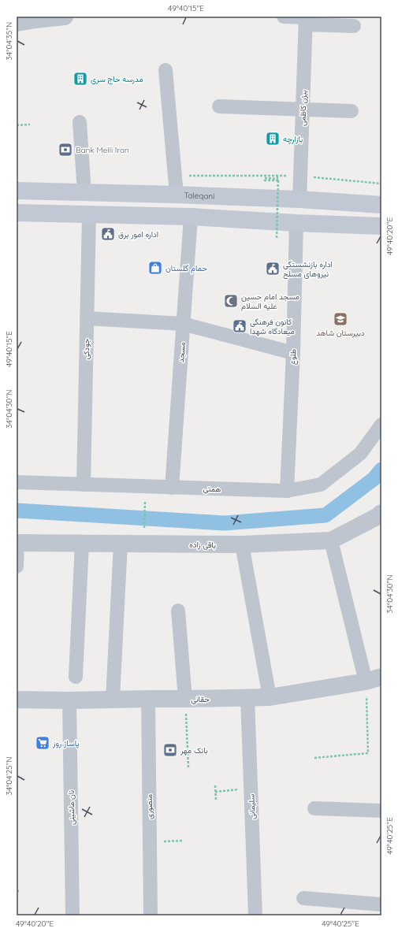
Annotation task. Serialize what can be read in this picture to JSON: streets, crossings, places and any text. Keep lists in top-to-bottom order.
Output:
{
  "streets": {
    "main road": ["Taleqani"],
    "street": [
      "بیژن کاظمی",
      "جودکی",
      "مسجد",
      "طلوع",
      "همتی",
      "باقی زاده",
      "حقانی",
      "منصوری",
      "سلیمانی",
      "نان ماشینی"
    ]
  },
  "crossings": [
    ["بیژن کاظمی", "Taleqani"],
    ["جودکی", "همتی"],
    ["مسجد", "همتی"],
    ["طلوع", "همتی"],
    ["حقانی", "منصوری"],
    ["حقانی", "سلیمانی"],
    ["حقانی", "نان ماشینی"]
  ],
  "places": {
    "building": ["مدرسه حاج سری", "بازارچه"],
    "bank": ["Bank Melli Iran", "بانک مهر"],
    "public building": ["اداره امور برق", "اداره بازنشستگی نیروهای مسلح", "کانون فرهنگی میعادگاه شهدا"],
    "shop": ["حمام گلستان"],
    "mosque": ["مسجد امام حسین علیه السلام"],
    "school or university": ["دبیرستان شاهد"],
    "supermarket": ["پاساژ روز"]
  },
  "coordinates": [
    "49°40'15\"E",
    "34°04'35\"N",
    "49°40'20\"E",
    "34°04'30\"N",
    "34°04'25\"N",
    "49°40'25\"E"
  ]
}
